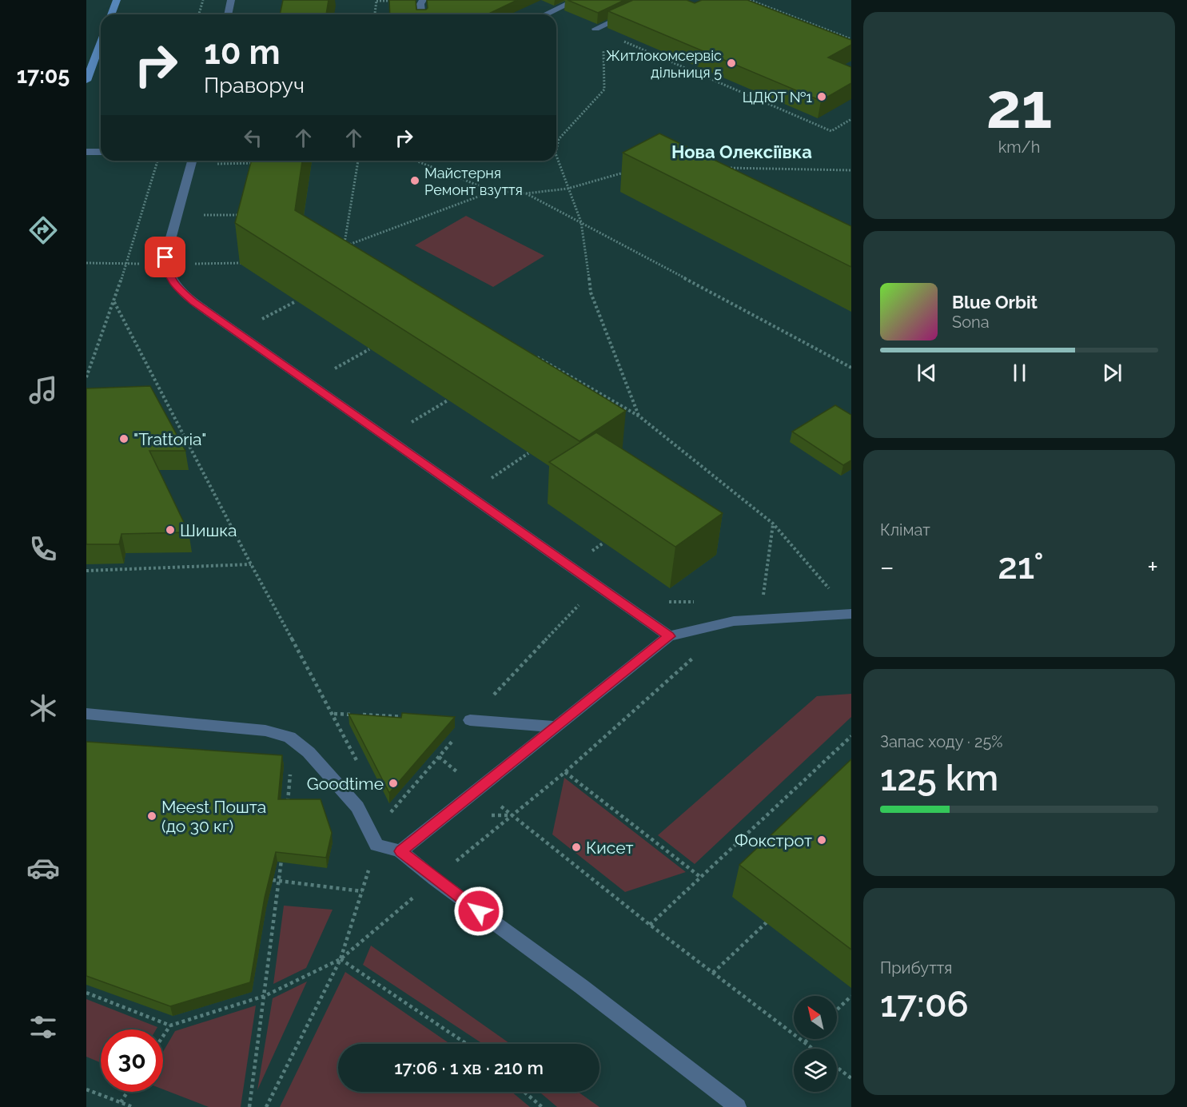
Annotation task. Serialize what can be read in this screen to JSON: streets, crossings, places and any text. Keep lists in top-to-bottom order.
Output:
{
  "districts": ["Нова Олексіївка"],
  "places": [
    "Житлокомсервіс дільниця 5",
    "ЦДЮТ №1",
    "Майстерня Ремонт взуття",
    "\"Trattoria\"",
    "Шишка",
    "Goodtime",
    "Meest Пошта (до 30 кг)",
    "Фокстрот",
    "Кисет"
  ],
  "north": "top left",
  "page": {
    "tabs": "17:05",
    "tile": [
      ["21", "km/h"],
      "Клімат",
      ["Запас ходу · 25%", "125 km"],
      ["Прибуття", "17:06"]
    ],
    "turn": ["10 m", "Праворуч"],
    "song": ["Blue Orbit", "Sona"],
    "heat": ["−", "21°", "+"],
    "limit": "30",
    "trip": "17:06 · 1 хв · 210 m"
  }
}
